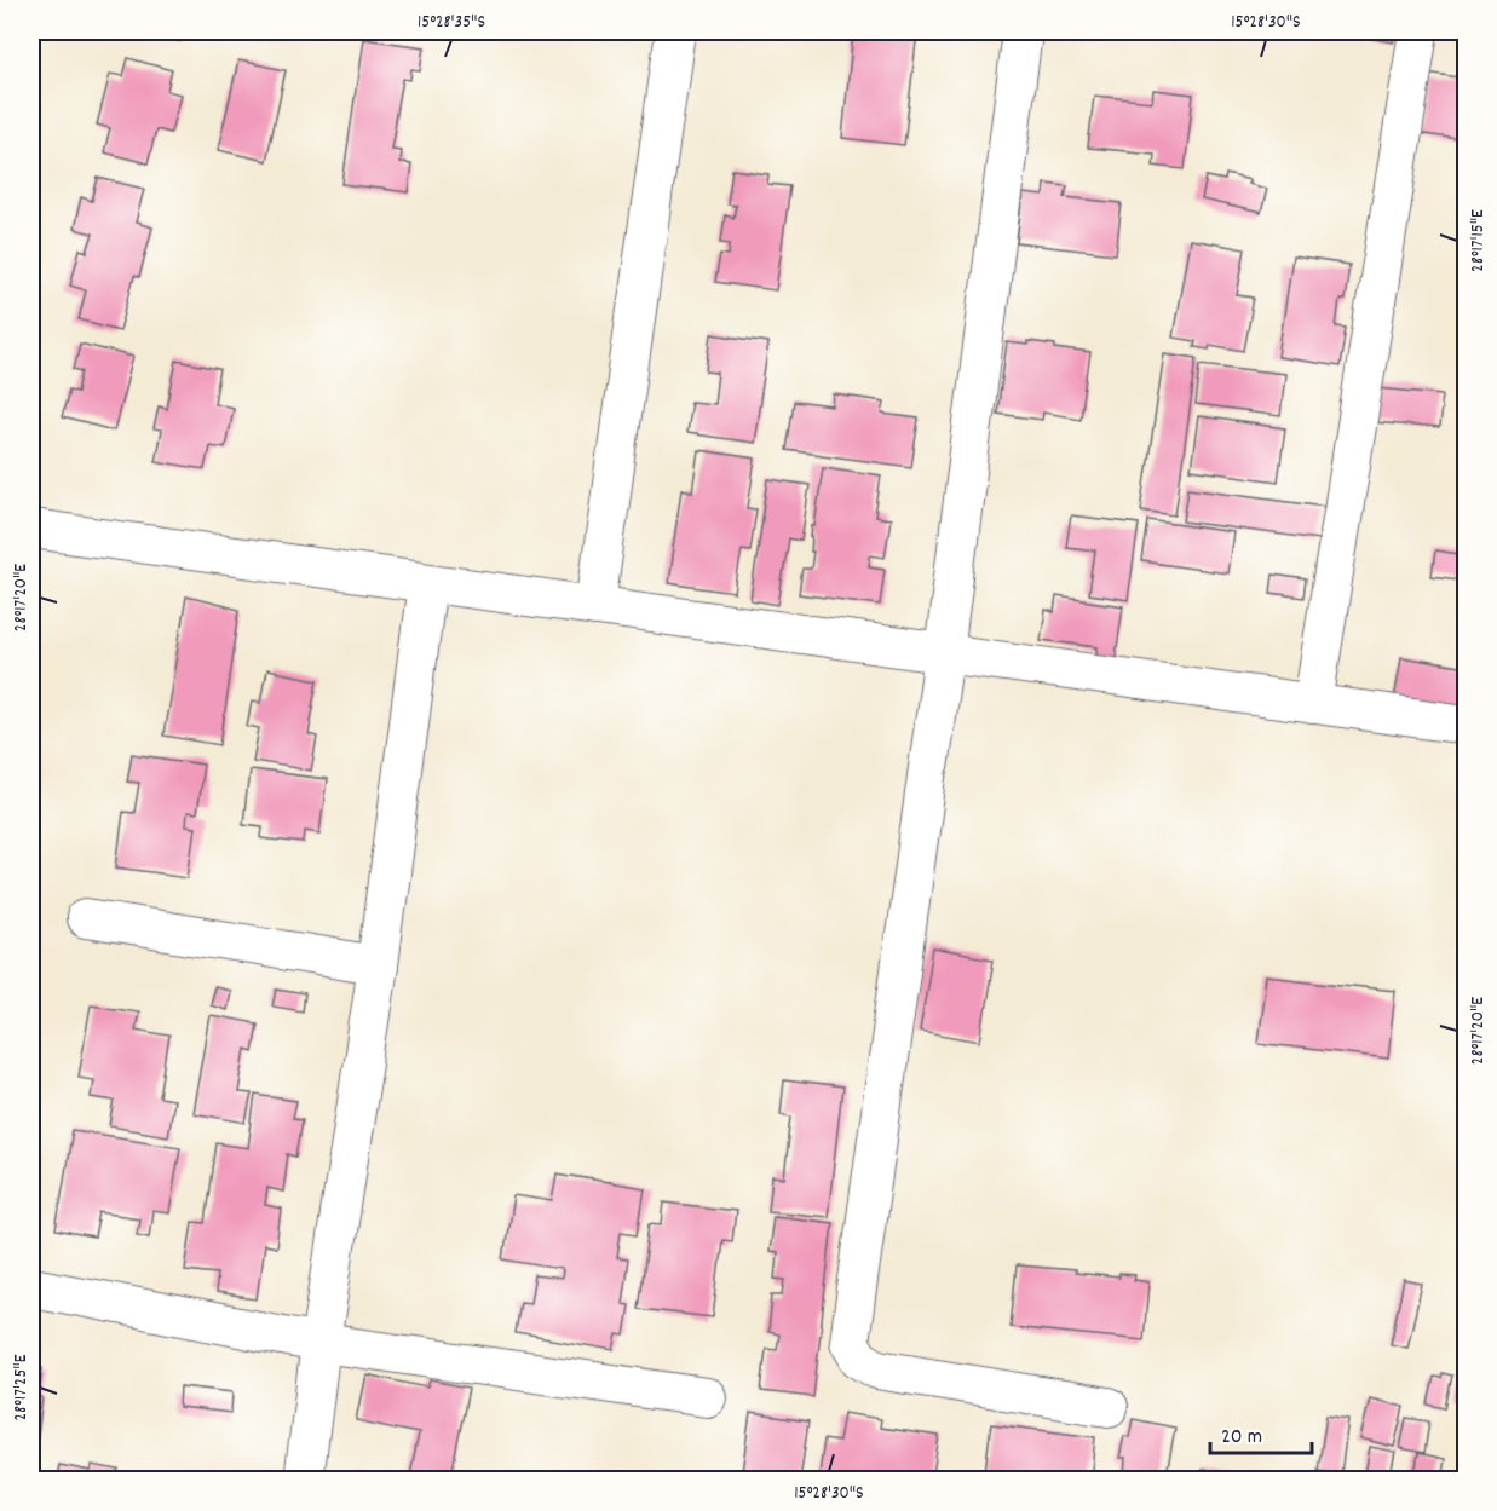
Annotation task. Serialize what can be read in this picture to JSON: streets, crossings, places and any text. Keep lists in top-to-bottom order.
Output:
{
  "scale_bar": "20 m",
  "coordinates": [
    "15°28'35\"S",
    "15°28'30\"S",
    "28°17'15\"E",
    "28°17'20\"E",
    "28°17'25\"E"
  ]
}
